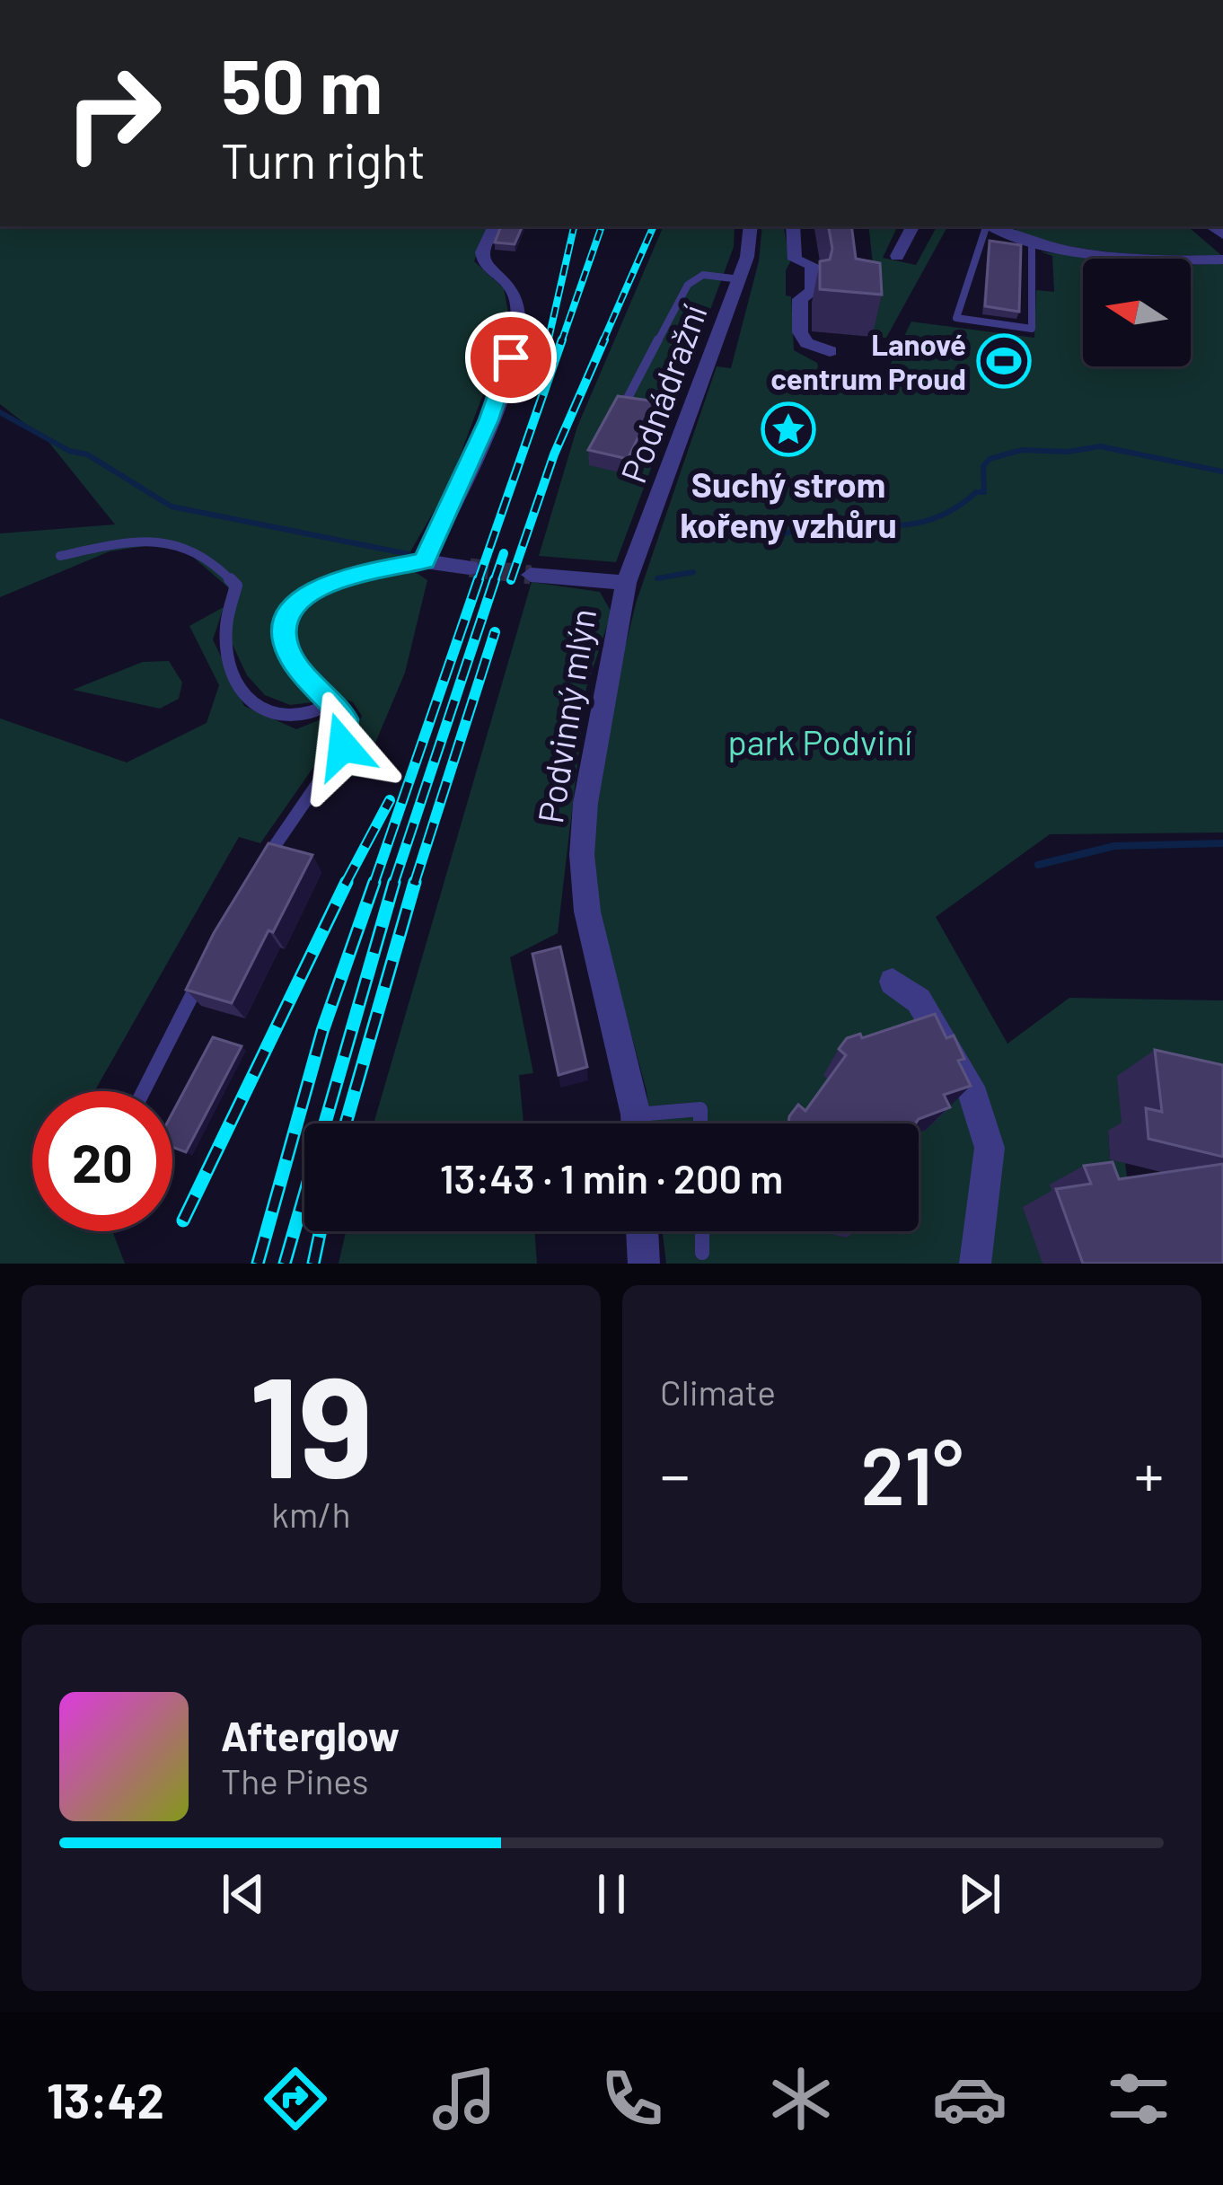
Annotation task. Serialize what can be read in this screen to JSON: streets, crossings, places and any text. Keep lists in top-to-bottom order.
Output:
{
  "streets": {
    "street": ["Podnádražní", "Podvinný mlýn"]
  },
  "crossings": [
    ["Podnádražní", "Podvinný mlýn"]
  ],
  "parks": ["park Podviní"],
  "places": {
    "sports": ["Lanové centrum Proud"],
    "place": ["Suchý strom kořeny vzhůru"]
  },
  "north": "left",
  "page": {
    "turn": ["50 m", "Turn right"],
    "limit": "20",
    "trip": "13:43 · 1 min · 200 m",
    "tile": [
      ["19", "km/h"],
      "Climate"
    ],
    "heat": ["−", "21°", "+"],
    "song": ["Afterglow", "The Pines"],
    "tabs": "13:42"
  }
}
